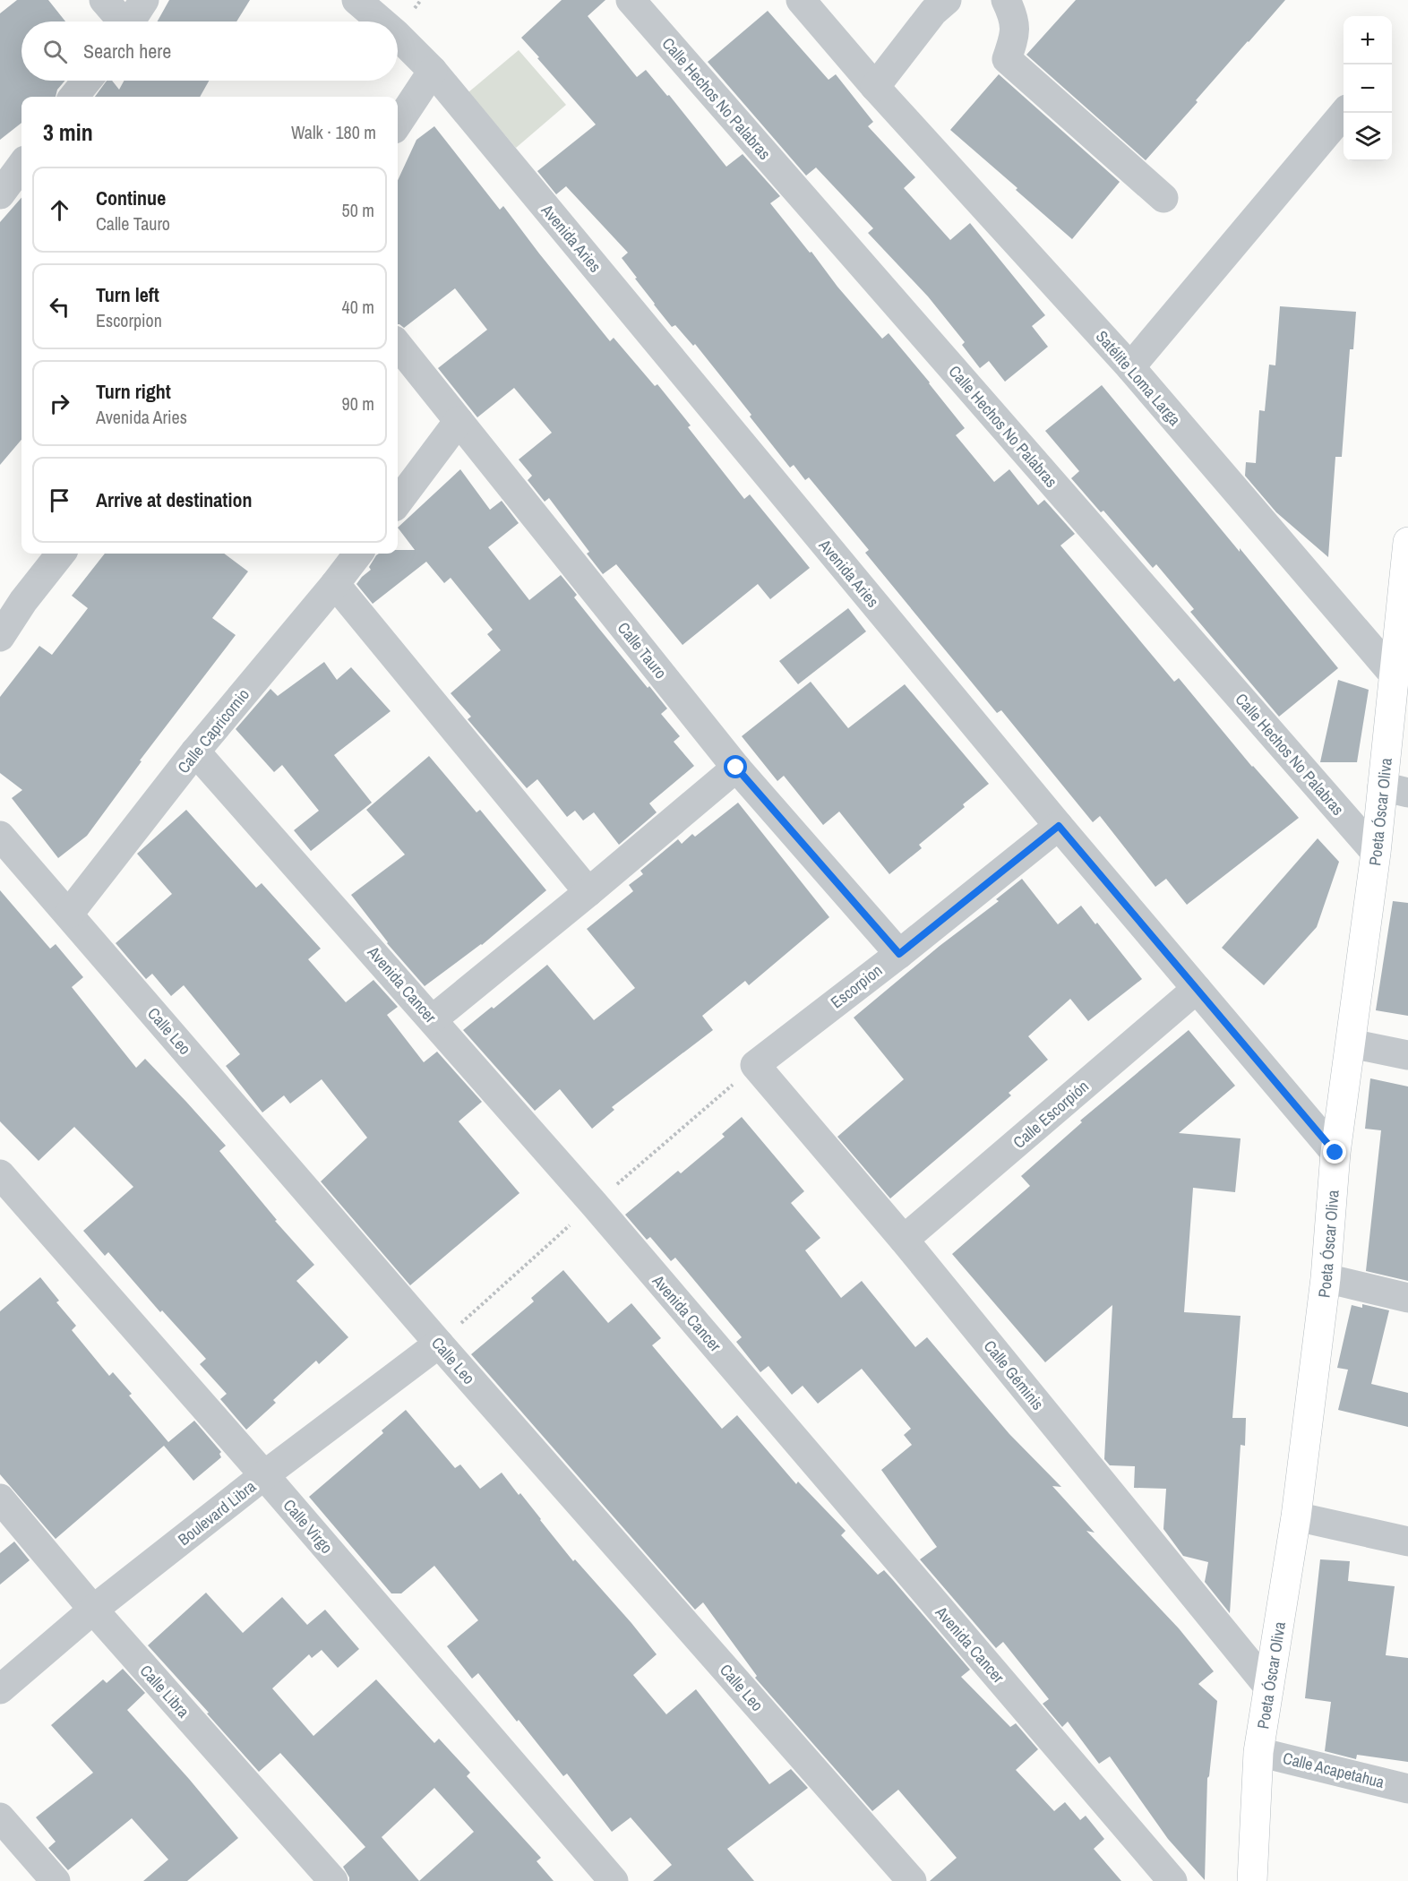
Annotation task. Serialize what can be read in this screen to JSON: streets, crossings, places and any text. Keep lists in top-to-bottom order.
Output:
{
  "streets": {
    "street": [
      "Calle Hechos No Palabras",
      "Avenida Aries",
      "Satélite Loma Larga",
      "Calle Tauro",
      "Calle Capricornio",
      "Poeta Óscar Oliva",
      "Avenida Cancer",
      "Escorpion",
      "Calle Leo",
      "Calle Escorpión",
      "Calle Géminis",
      "Boulevard Libra",
      "Calle Virgo",
      "Calle Libra",
      "Calle Acapetahua"
    ]
  },
  "crossings": [
    ["Calle Hechos No Palabras", "Poeta Óscar Oliva"],
    ["Avenida Aries", "Poeta Óscar Oliva"],
    ["Avenida Aries", "Escorpion"],
    ["Avenida Aries", "Calle Escorpión"],
    ["Satélite Loma Larga", "Poeta Óscar Oliva"],
    ["Calle Tauro", "Escorpion"],
    ["Calle Capricornio", "Avenida Cancer"],
    ["Calle Capricornio", "Calle Leo"],
    ["Poeta Óscar Oliva", "Calle Géminis"],
    ["Poeta Óscar Oliva", "Calle Acapetahua"],
    ["Escorpion", "Calle Géminis"],
    ["Calle Leo", "Boulevard Libra"],
    ["Calle Escorpión", "Calle Géminis"],
    ["Boulevard Libra", "Calle Virgo"],
    ["Boulevard Libra", "Calle Libra"]
  ],
  "page": {
    "map_buttons": ["+", "−"],
    "search": "Search here",
    "heading": ["3 min", "Walk · 180 m"],
    "list": [
      ["Continue", "Calle Tauro", "50 m"],
      ["Turn left", "Escorpion", "40 m"],
      ["Turn right", "Avenida Aries", "90 m"],
      "Arrive at destination"
    ]
  }
}
